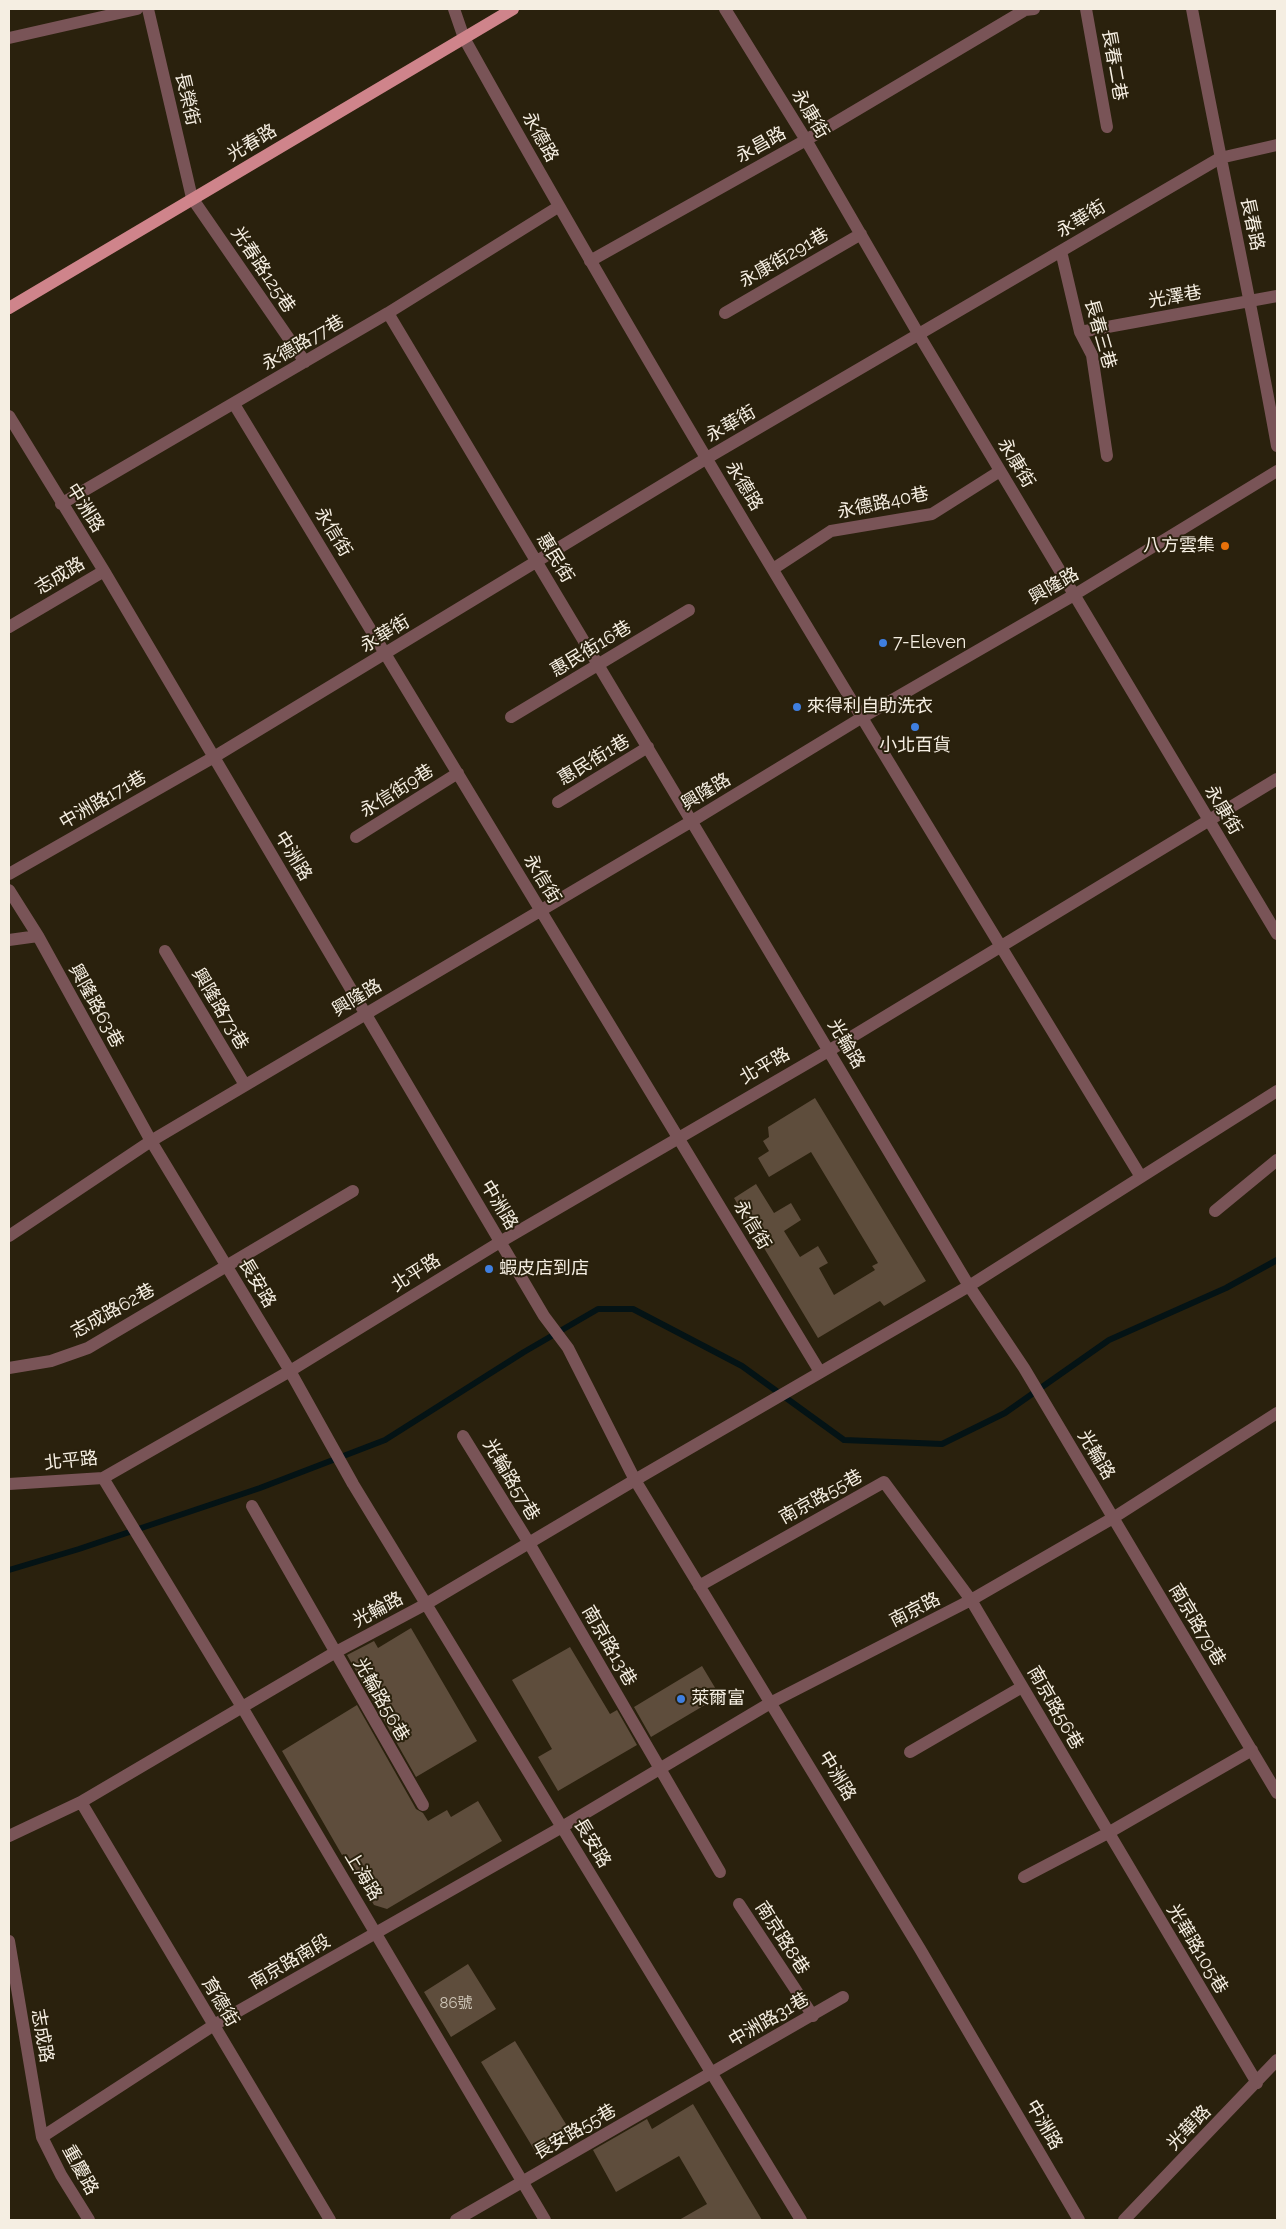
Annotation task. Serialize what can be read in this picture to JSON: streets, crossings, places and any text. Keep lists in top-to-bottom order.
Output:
{
  "streets": {
    "main road": ["光春路"],
    "street": [
      "長春二巷",
      "長榮街",
      "永康街",
      "永德路",
      "永昌路",
      "永華街",
      "長春路",
      "永康街291巷",
      "光春路125巷",
      "光澤巷",
      "長春三巷",
      "永德路77巷",
      "永德路40巷",
      "中洲路",
      "永信街",
      "惠民街",
      "志成路",
      "興隆路",
      "惠民街16巷",
      "惠民街1巷",
      "永信街9巷",
      "中洲路171巷",
      "興隆路63巷",
      "興隆路73巷",
      "光輪路",
      "北平路",
      "長安路",
      "志成路62巷",
      "光輪路57巷",
      "南京路55巷",
      "南京路",
      "南京路79巷",
      "南京路13巷",
      "光輪路56巷",
      "南京路56巷",
      "上海路",
      "南京路8巷",
      "光華路105巷",
      "南京路南段",
      "育德街",
      "中洲路31巷",
      "光華路",
      "長安路55巷",
      "重慶路"
    ]
  },
  "crossings": [
    ["長榮街", "光春路"],
    ["長榮街", "光春路125巷"],
    ["永康街", "永昌路"],
    ["永康街", "永華街"],
    ["永康街", "永康街291巷"],
    ["永康街", "永德路40巷"],
    ["永康街", "興隆路"],
    ["永康街", "北平路"],
    ["永德路", "光春路"],
    ["永德路", "永昌路"],
    ["永德路", "永華街"],
    ["永德路", "永德路77巷"],
    ["永德路", "永德路40巷"],
    ["永德路", "興隆路"],
    ["永德路", "北平路"],
    ["光春路", "光春路125巷"],
    ["永華街", "長春路"],
    ["永華街", "長春三巷"],
    ["永華街", "中洲路"],
    ["永華街", "永信街"],
    ["永華街", "惠民街"],
    ["永華街", "中洲路171巷"],
    ["長春路", "光澤巷"],
    ["光春路125巷", "永德路77巷"],
    ["光澤巷", "長春三巷"],
    ["永德路77巷", "中洲路"],
    ["永德路77巷", "永信街"],
    ["永德路77巷", "惠民街"],
    ["中洲路", "志成路"],
    ["中洲路", "興隆路"],
    ["中洲路", "中洲路171巷"],
    ["中洲路", "光輪路"],
    ["中洲路", "北平路"],
    ["中洲路", "南京路55巷"],
    ["中洲路", "南京路"],
    ["永信街", "興隆路"],
    ["永信街", "永信街9巷"],
    ["永信街", "光輪路"],
    ["永信街", "北平路"],
    ["惠民街", "興隆路"],
    ["惠民街", "惠民街16巷"],
    ["惠民街", "惠民街1巷"],
    ["惠民街", "光輪路"],
    ["志成路", "南京路南段"],
    ["志成路", "重慶路"],
    ["興隆路", "興隆路63巷"],
    ["興隆路", "興隆路73巷"],
    ["興隆路", "光輪路"],
    ["興隆路", "長安路"],
    ["興隆路63巷", "長安路"],
    ["光輪路", "北平路"],
    ["光輪路", "長安路"],
    ["光輪路", "光輪路57巷"],
    ["光輪路", "南京路"],
    ["光輪路", "南京路79巷"],
    ["光輪路", "南京路13巷"],
    ["光輪路", "光輪路56巷"],
    ["光輪路", "上海路"],
    ["光輪路", "育德街"],
    ["北平路", "長安路"],
    ["北平路", "上海路"],
    ["長安路", "志成路62巷"],
    ["長安路", "南京路"],
    ["長安路", "南京路南段"],
    ["長安路", "中洲路31巷"],
    ["長安路", "長安路55巷"],
    ["光輪路57巷", "南京路13巷"],
    ["南京路55巷", "南京路"],
    ["南京路55巷", "南京路56巷"],
    ["南京路", "南京路79巷"],
    ["南京路", "南京路13巷"],
    ["南京路", "南京路56巷"],
    ["南京路", "南京路南段"],
    ["南京路56巷", "光華路105巷"],
    ["上海路", "南京路南段"],
    ["上海路", "長安路55巷"],
    ["南京路8巷", "中洲路31巷"],
    ["光華路105巷", "光華路"],
    ["南京路南段", "育德街"],
    ["南京路南段", "重慶路"],
    ["中洲路31巷", "長安路55巷"]
  ],
  "places": [
    "八方雲集",
    "7-Eleven",
    "來得利自助洗衣",
    "小北百貨",
    "蝦皮店到店",
    "萊爾富"
  ],
  "house_numbers": ["86號"]
}
